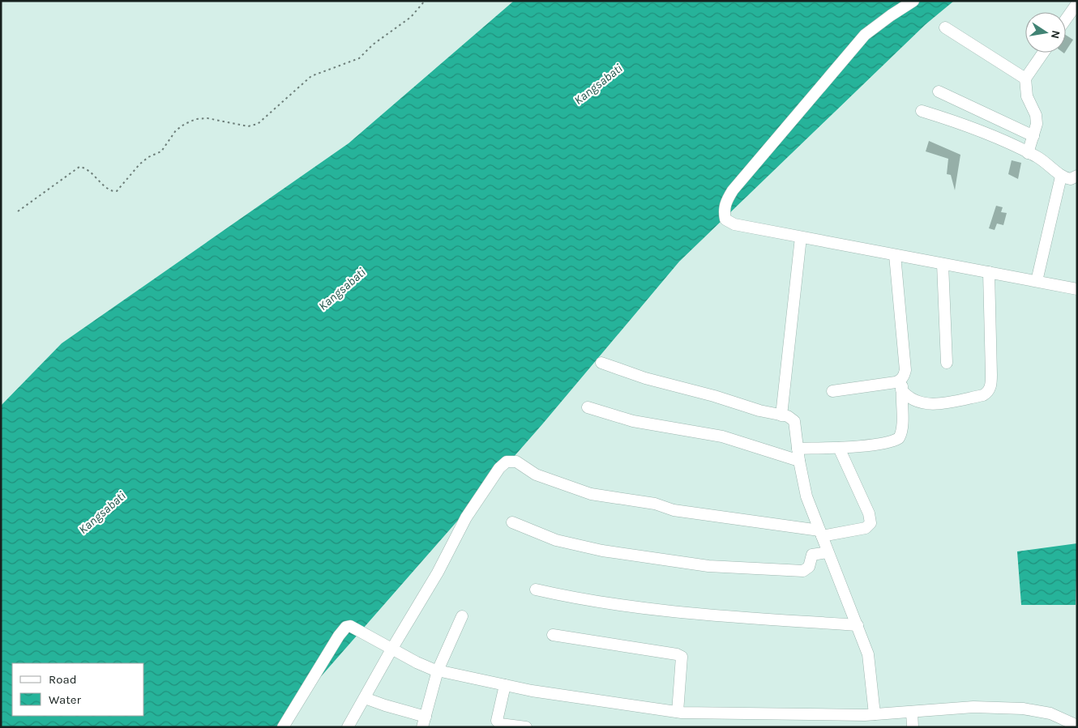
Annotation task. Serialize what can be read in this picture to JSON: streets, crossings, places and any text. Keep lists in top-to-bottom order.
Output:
{
  "water": ["Kangsabati"],
  "legend": ["Road", "Water"],
  "north": "right"
}
